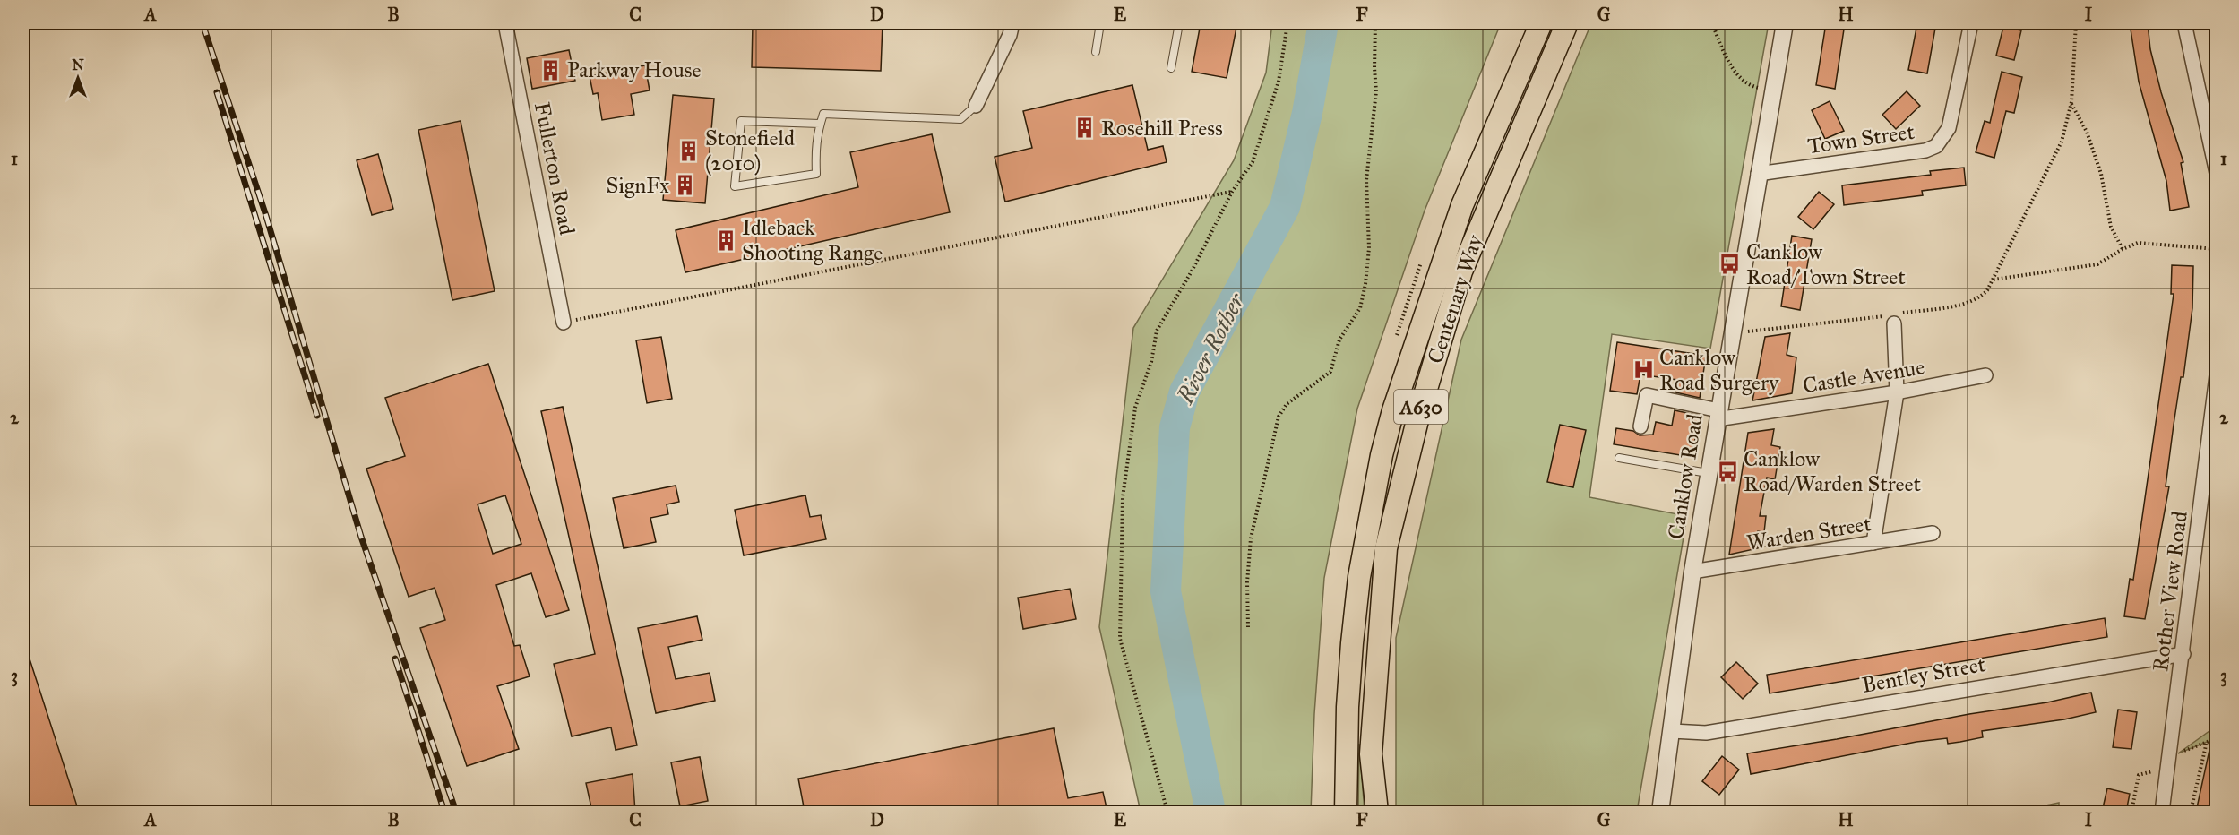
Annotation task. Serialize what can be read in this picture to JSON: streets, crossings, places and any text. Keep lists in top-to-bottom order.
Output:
{
  "streets": {
    "main road": ["Centenary Way", "A630"],
    "street": [
      "Town Street",
      "Fullerton Road",
      "Castle Avenue",
      "Canklow Road",
      "Warden Street",
      "Rother View Road",
      "Bentley Street"
    ]
  },
  "crossings": [
    ["Town Street", "Canklow Road"],
    ["Castle Avenue", "Canklow Road"],
    ["Canklow Road", "Warden Street"],
    ["Canklow Road", "Bentley Street"],
    ["Rother View Road", "Bentley Street"]
  ],
  "water": ["River Rother"],
  "places": {
    "building": [
      "Parkway House",
      "Rosehill Press",
      "Stonefield (2010)",
      "SignFx",
      "Idleback Shooting Range"
    ],
    "bus stop": ["Canklow Road/Town Street", "Canklow Road/Warden Street"],
    "hospital": ["Canklow Road Surgery"]
  },
  "north": "top",
  "grid": {
    "columns": [
      "A",
      "B",
      "C",
      "D",
      "E",
      "F",
      "G",
      "H",
      "I"
    ],
    "rows": ["1", "2", "3"]
  }
}
